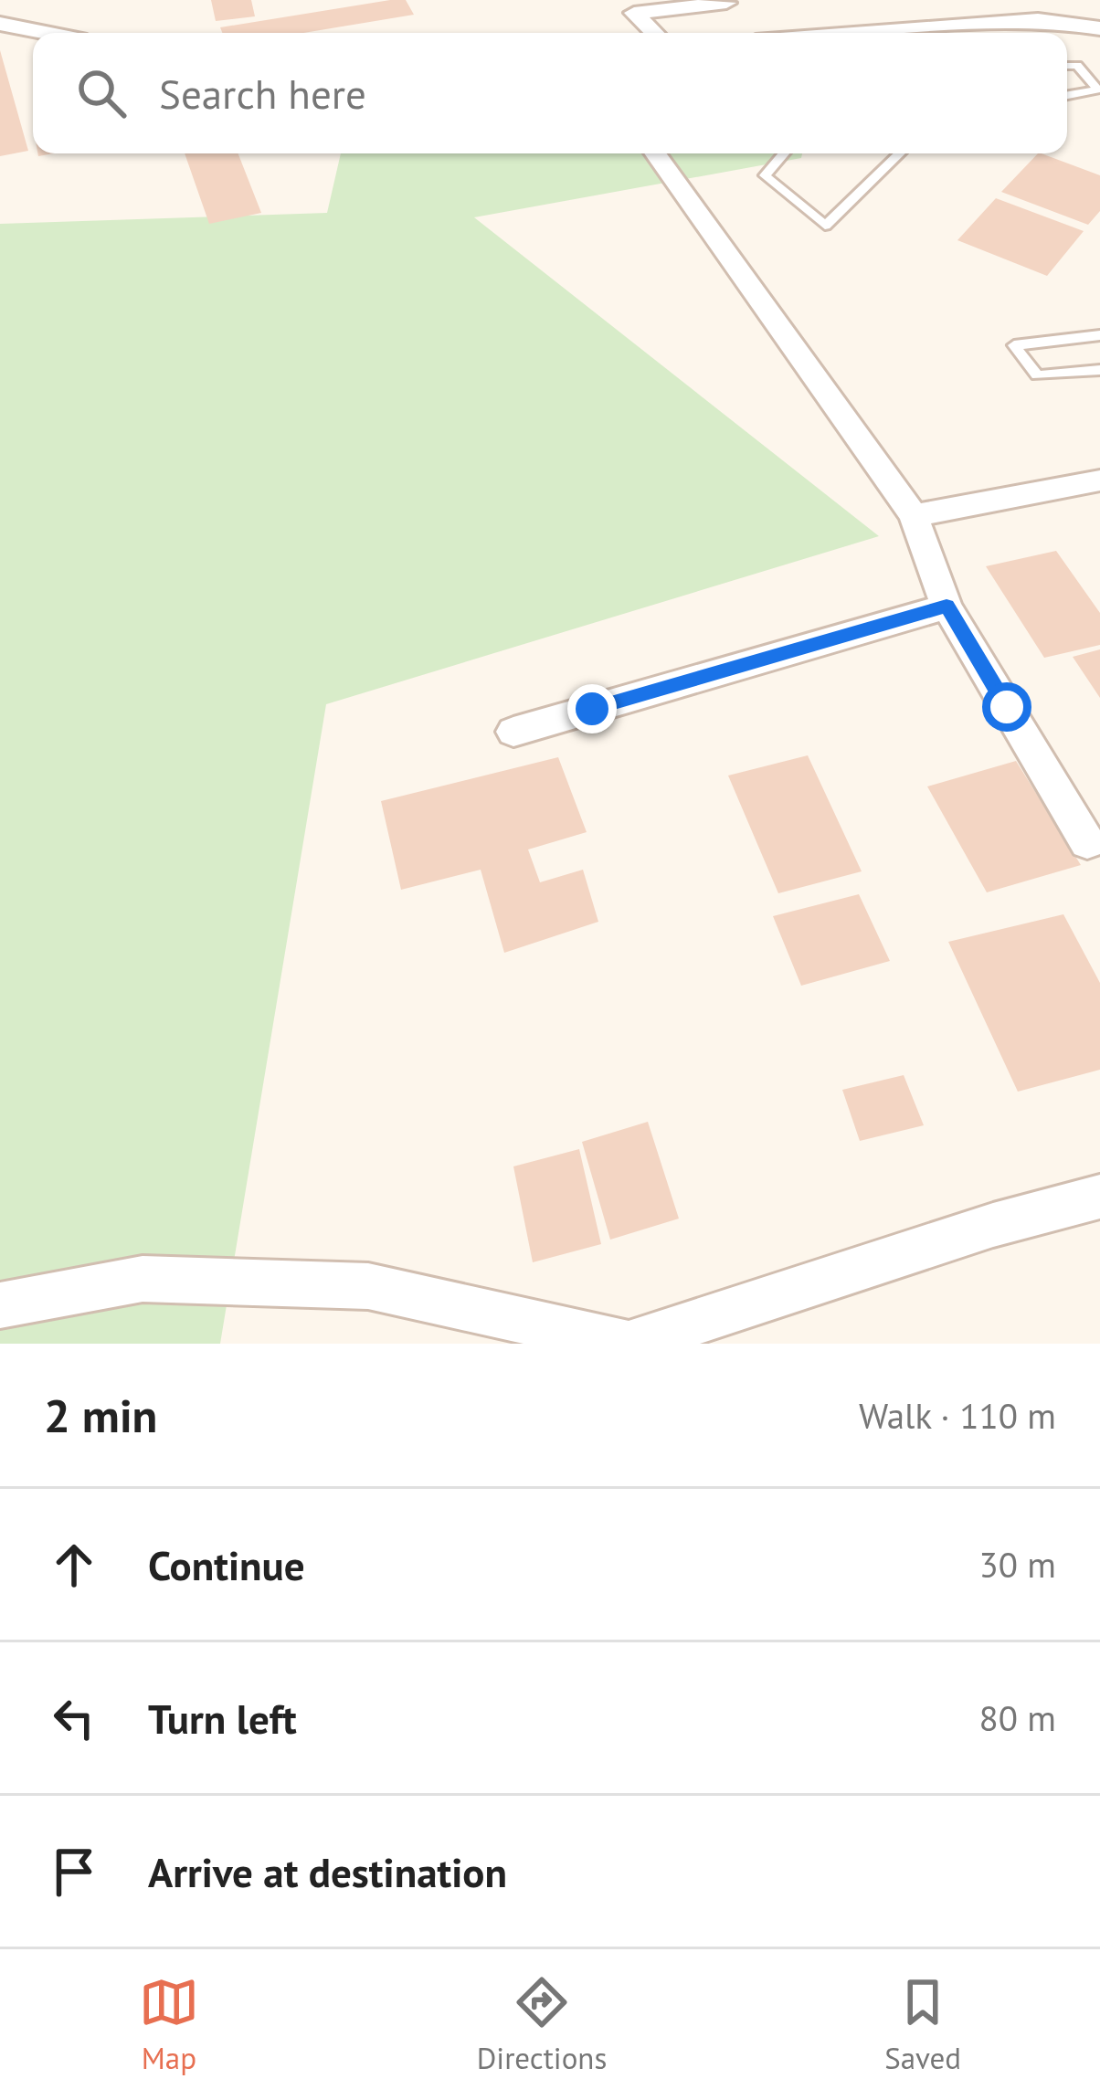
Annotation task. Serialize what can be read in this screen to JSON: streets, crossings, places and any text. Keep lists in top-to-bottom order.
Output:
{
  "page": {
    "search": "Search here",
    "heading": ["2 min", "Walk · 110 m"],
    "list": [
      ["Continue", "30 m"],
      ["Turn left", "80 m"],
      "Arrive at destination"
    ],
    "nav": ["Map", "Directions", "Saved"]
  }
}
